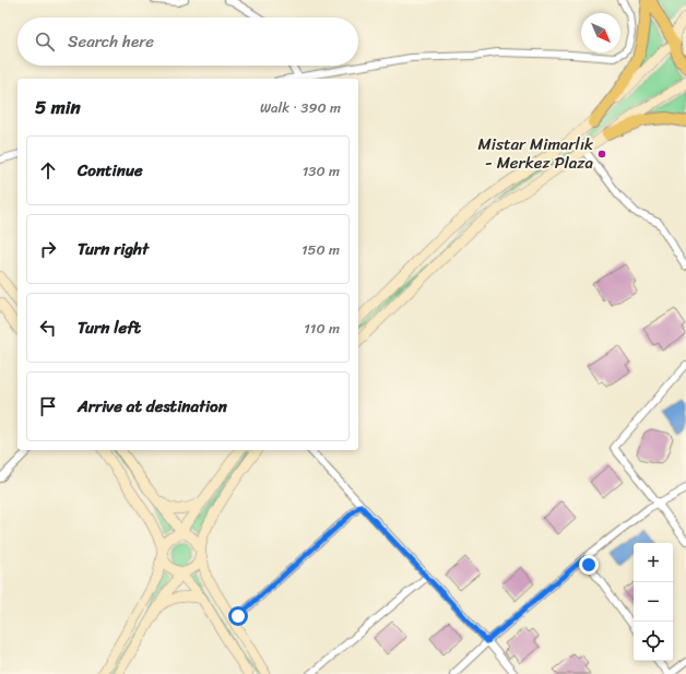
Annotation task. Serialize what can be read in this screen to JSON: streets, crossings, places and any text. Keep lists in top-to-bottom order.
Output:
{
  "places": ["Mistar Mimarlık - Merkez Plaza"],
  "north": "bottom right",
  "page": {
    "search": "Search here",
    "heading": ["5 min", "Walk · 390 m"],
    "list": [
      ["Continue", "130 m"],
      ["Turn right", "150 m"],
      ["Turn left", "110 m"],
      "Arrive at destination"
    ],
    "map_buttons": ["+", "−"]
  }
}
